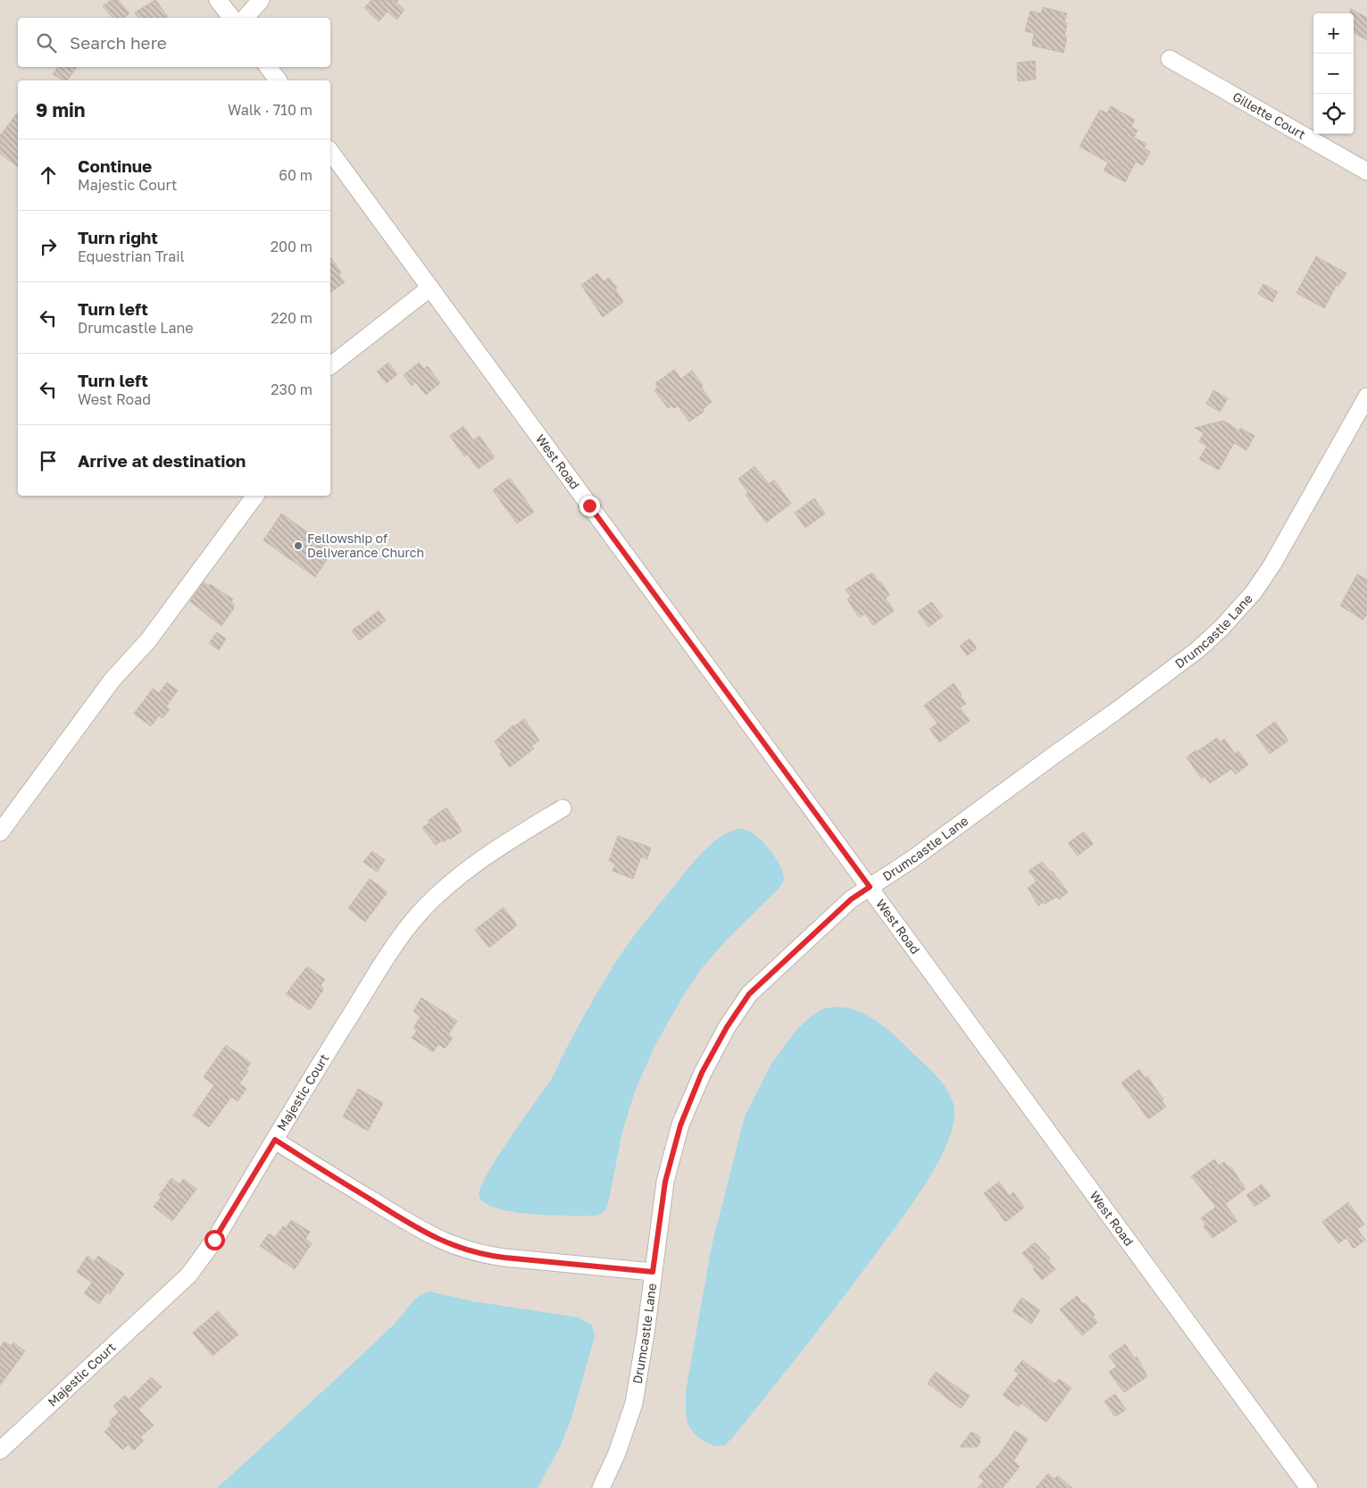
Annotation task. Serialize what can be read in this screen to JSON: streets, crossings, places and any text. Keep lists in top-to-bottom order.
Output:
{
  "streets": {
    "street": [
      "Gillette Court",
      "West Road",
      "Drumcastle Lane",
      "Majestic Court"
    ]
  },
  "crossings": [
    ["West Road", "Drumcastle Lane"]
  ],
  "places": ["Fellowship of Deliverance Church"],
  "page": {
    "map_buttons": ["+", "−"],
    "search": "Search here",
    "heading": ["9 min", "Walk · 710 m"],
    "list": [
      ["Continue", "Majestic Court", "60 m"],
      ["Turn right", "Equestrian Trail", "200 m"],
      ["Turn left", "Drumcastle Lane", "220 m"],
      ["Turn left", "West Road", "230 m"],
      "Arrive at destination"
    ]
  }
}
